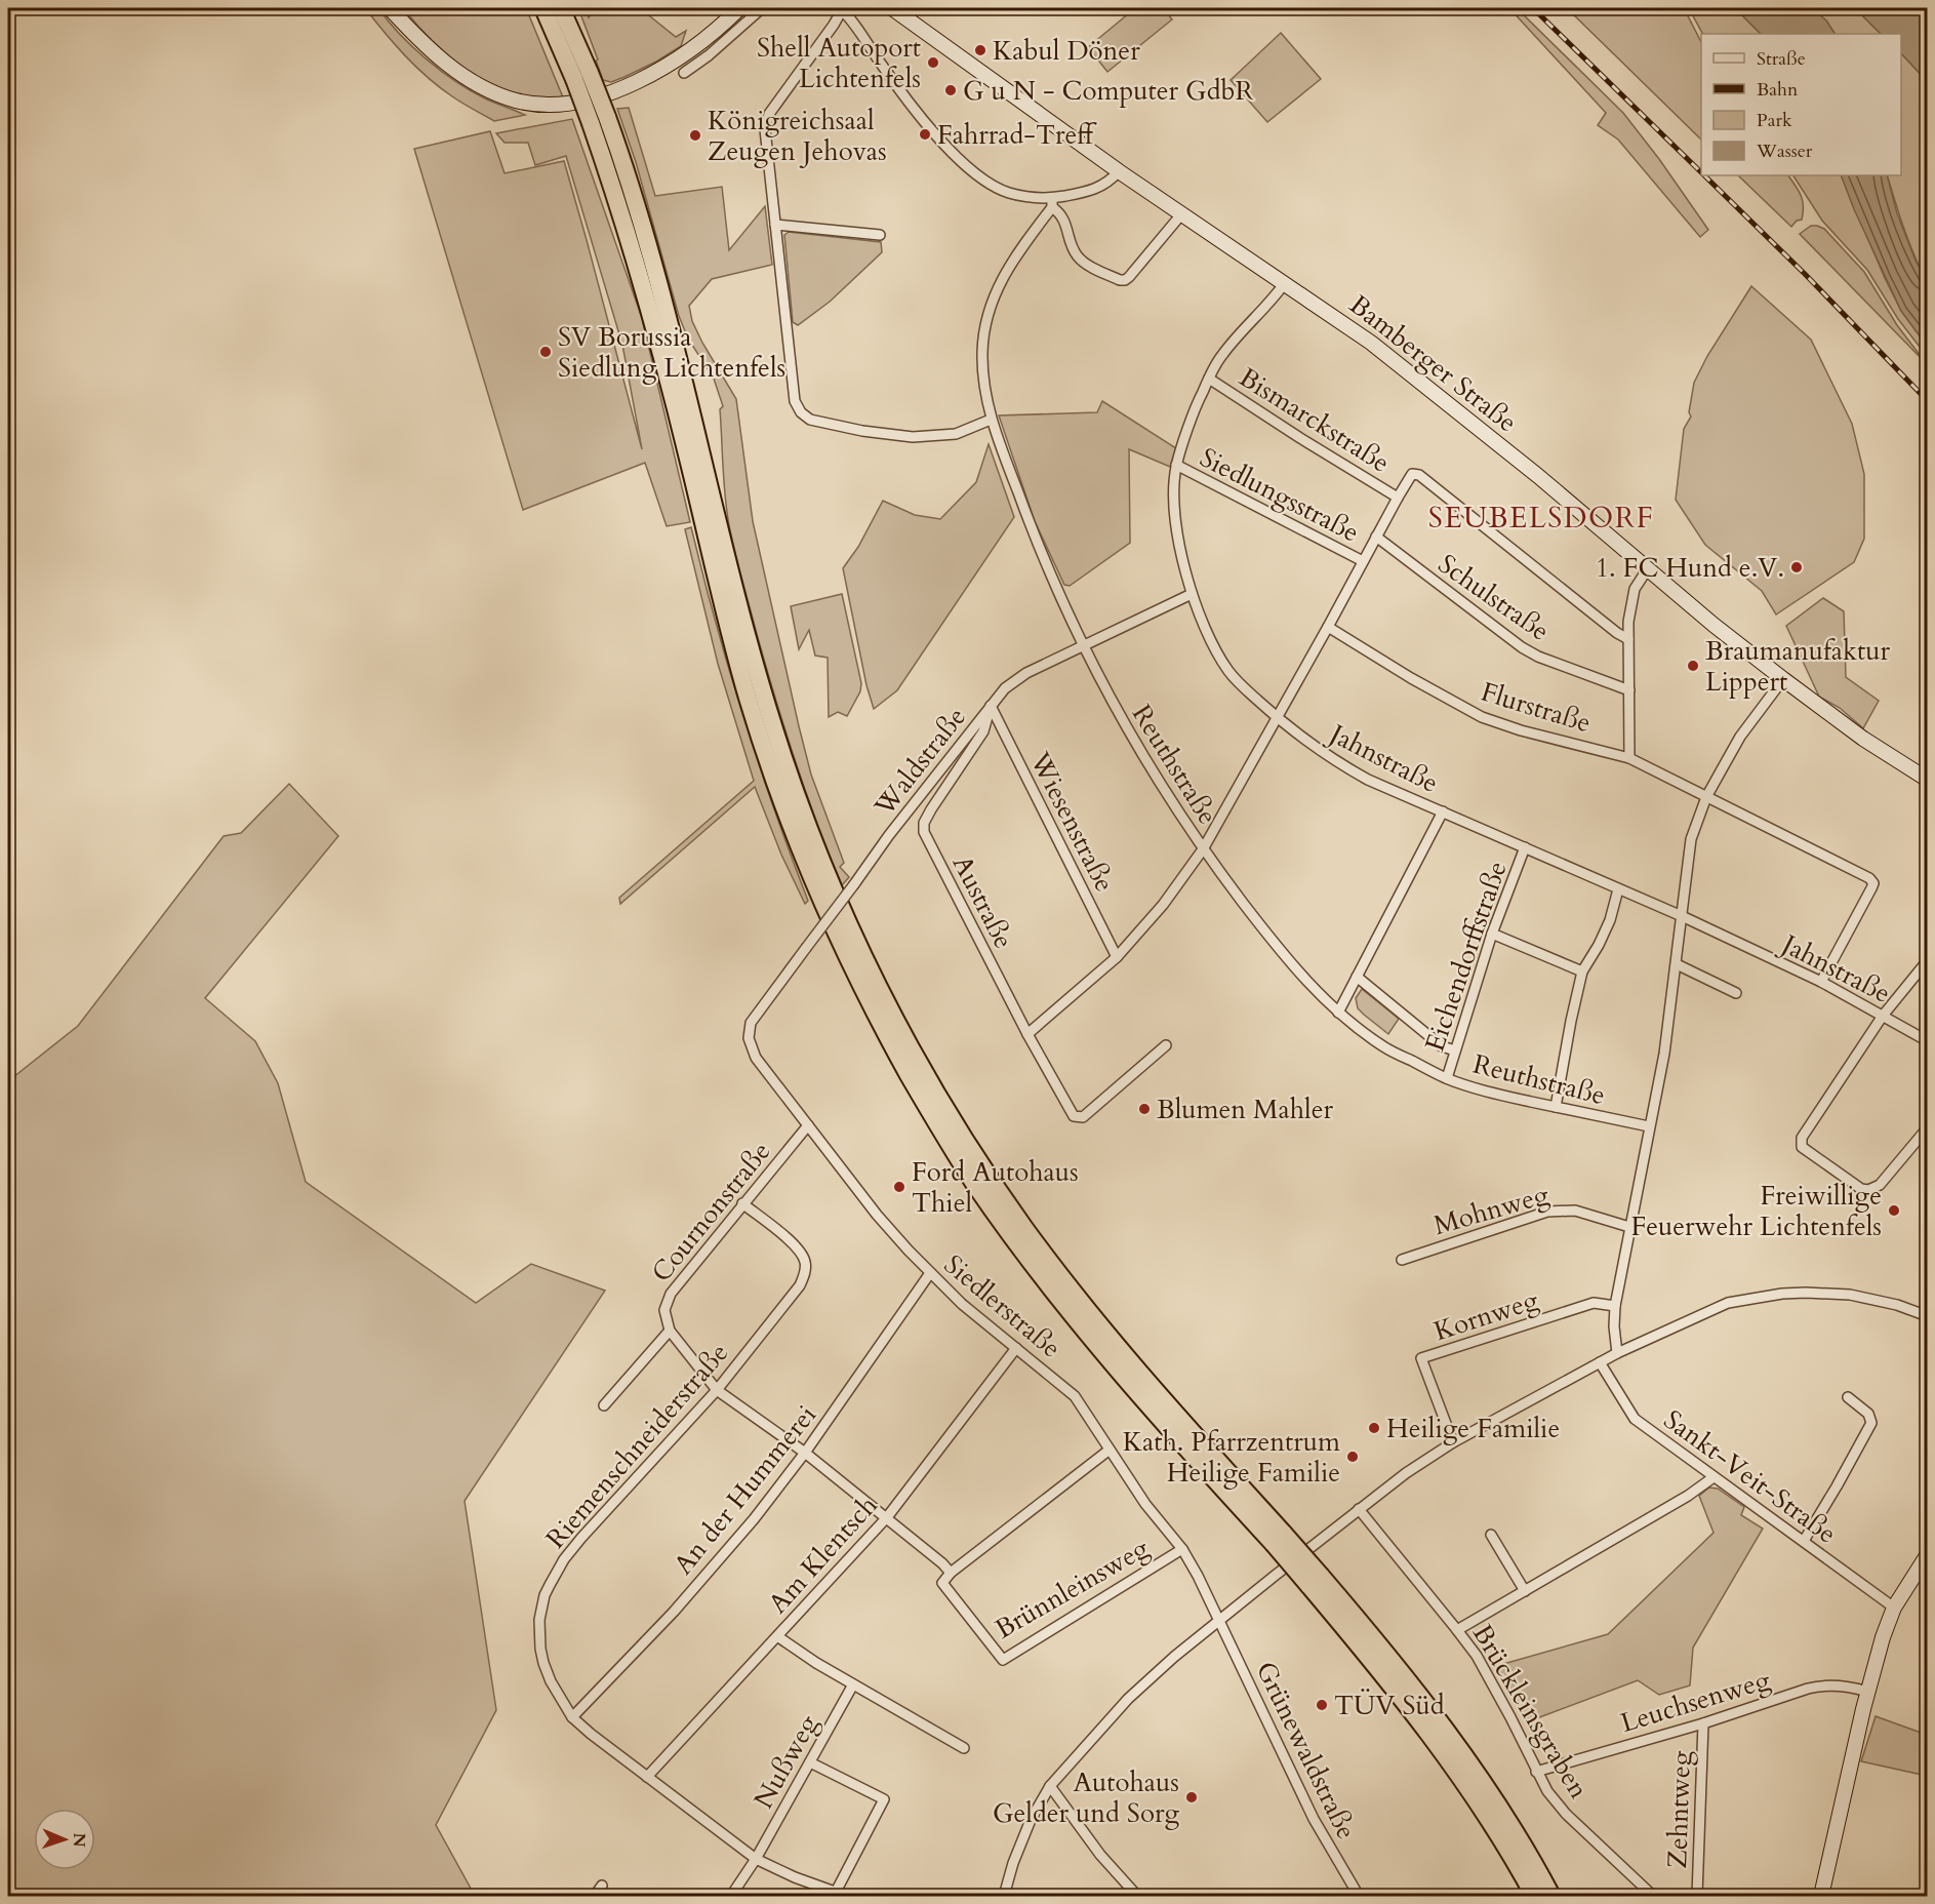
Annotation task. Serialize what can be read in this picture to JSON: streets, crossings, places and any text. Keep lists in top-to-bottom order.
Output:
{
  "streets": {
    "street": [
      "Bamberger Straße",
      "Bismarckstraße",
      "Siedlungsstraße",
      "Schulstraße",
      "Flurstraße",
      "Jahnstraße",
      "Waldstraße",
      "Reuthstraße",
      "Wiesenstraße",
      "Austraße",
      "Eichendorffstraße",
      "Mohnweg",
      "Cournonstraße",
      "Siedlerstraße",
      "Kornweg",
      "Riemenschneiderstraße",
      "Sankt-Veit-Straße",
      "An der Hummerei",
      "Am Klentsch",
      "Brünnleinsweg",
      "Leuchsenweg",
      "Brückleinsgraben",
      "Grünewaldstraße",
      "Nußweg",
      "Zehntweg"
    ]
  },
  "crossings": [
    ["Bamberger Straße", "Jahnstraße"],
    ["Bismarckstraße", "Jahnstraße"],
    ["Siedlungsstraße", "Jahnstraße"],
    ["Flurstraße", "Jahnstraße"],
    ["Jahnstraße", "Waldstraße"],
    ["Jahnstraße", "Eichendorffstraße"],
    ["Waldstraße", "Reuthstraße"],
    ["Waldstraße", "Wiesenstraße"],
    ["Waldstraße", "Austraße"],
    ["Waldstraße", "Siedlerstraße"],
    ["Reuthstraße", "Eichendorffstraße"],
    ["Wiesenstraße", "Austraße"],
    ["Cournonstraße", "Siedlerstraße"],
    ["Cournonstraße", "Riemenschneiderstraße"],
    ["Siedlerstraße", "An der Hummerei"],
    ["Siedlerstraße", "Am Klentsch"],
    ["Siedlerstraße", "Brünnleinsweg"],
    ["Siedlerstraße", "Grünewaldstraße"],
    ["Riemenschneiderstraße", "An der Hummerei"],
    ["Riemenschneiderstraße", "Am Klentsch"],
    ["Riemenschneiderstraße", "Nußweg"],
    ["Leuchsenweg", "Brückleinsgraben"],
    ["Leuchsenweg", "Zehntweg"]
  ],
  "districts": ["SEUBELSDORF"],
  "places": [
    "Kabul Döner",
    "Shell Autoport Lichtenfels",
    "G u N - Computer GdbR",
    "Fahrrad-Treff",
    "Königreichsaal Zeugen Jehovas",
    "SV Borussia Siedlung Lichtenfels",
    "1. FC Hund e.V.",
    "Braumanufaktur Lippert",
    "Blumen Mahler",
    "Ford Autohaus Thiel",
    "Freiwillige Feuerwehr Lichtenfels",
    "Heilige Familie",
    "Kath. Pfarrzentrum Heilige Familie",
    "TÜV Süd",
    "Autohaus Gelder und Sorg"
  ],
  "legend": [
    "Straße",
    "Bahn",
    "Park",
    "Wasser"
  ],
  "north": "right"
}
